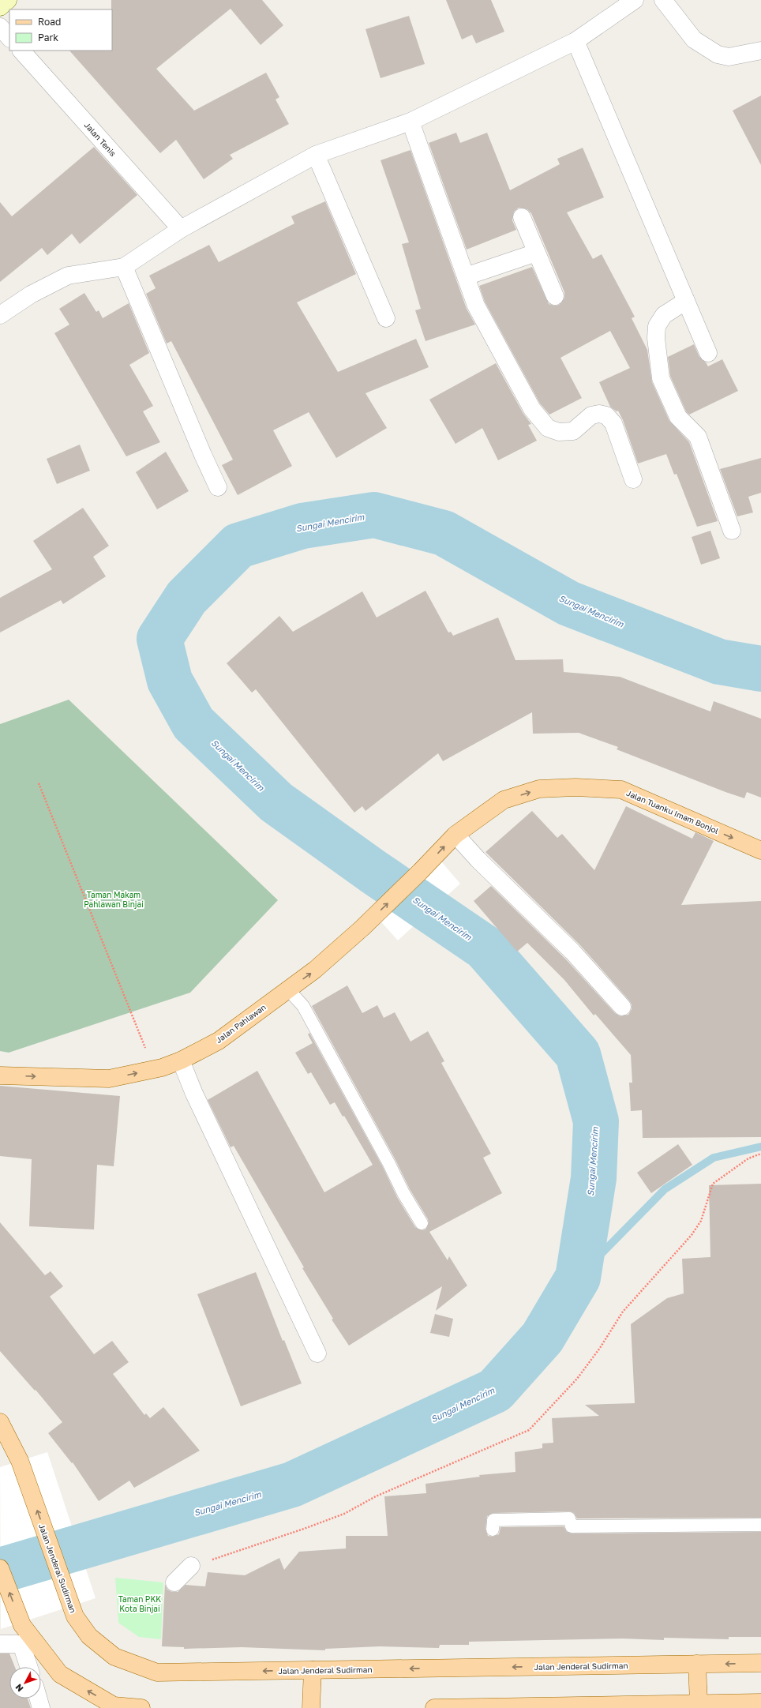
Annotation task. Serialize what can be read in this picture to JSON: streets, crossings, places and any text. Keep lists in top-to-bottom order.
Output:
{
  "streets": {
    "main road": ["Jalan Tuanku Imam Bonjol", "Jalan Pahlawan", "Jalan Jenderal Sudirman"],
    "street": ["Jalan Tenis"]
  },
  "crossings": [
    ["Jalan Tuanku Imam Bonjol", "Jalan Pahlawan"]
  ],
  "one_way": ["Jalan Tuanku Imam Bonjol", "Jalan Pahlawan"],
  "water": ["Sungai Mencirim"],
  "parks": ["Taman Makam Pahlawan Binjai", "Taman PKK Kota Binjai"],
  "legend": ["Road", "Park"],
  "north": "bottom left"
}
